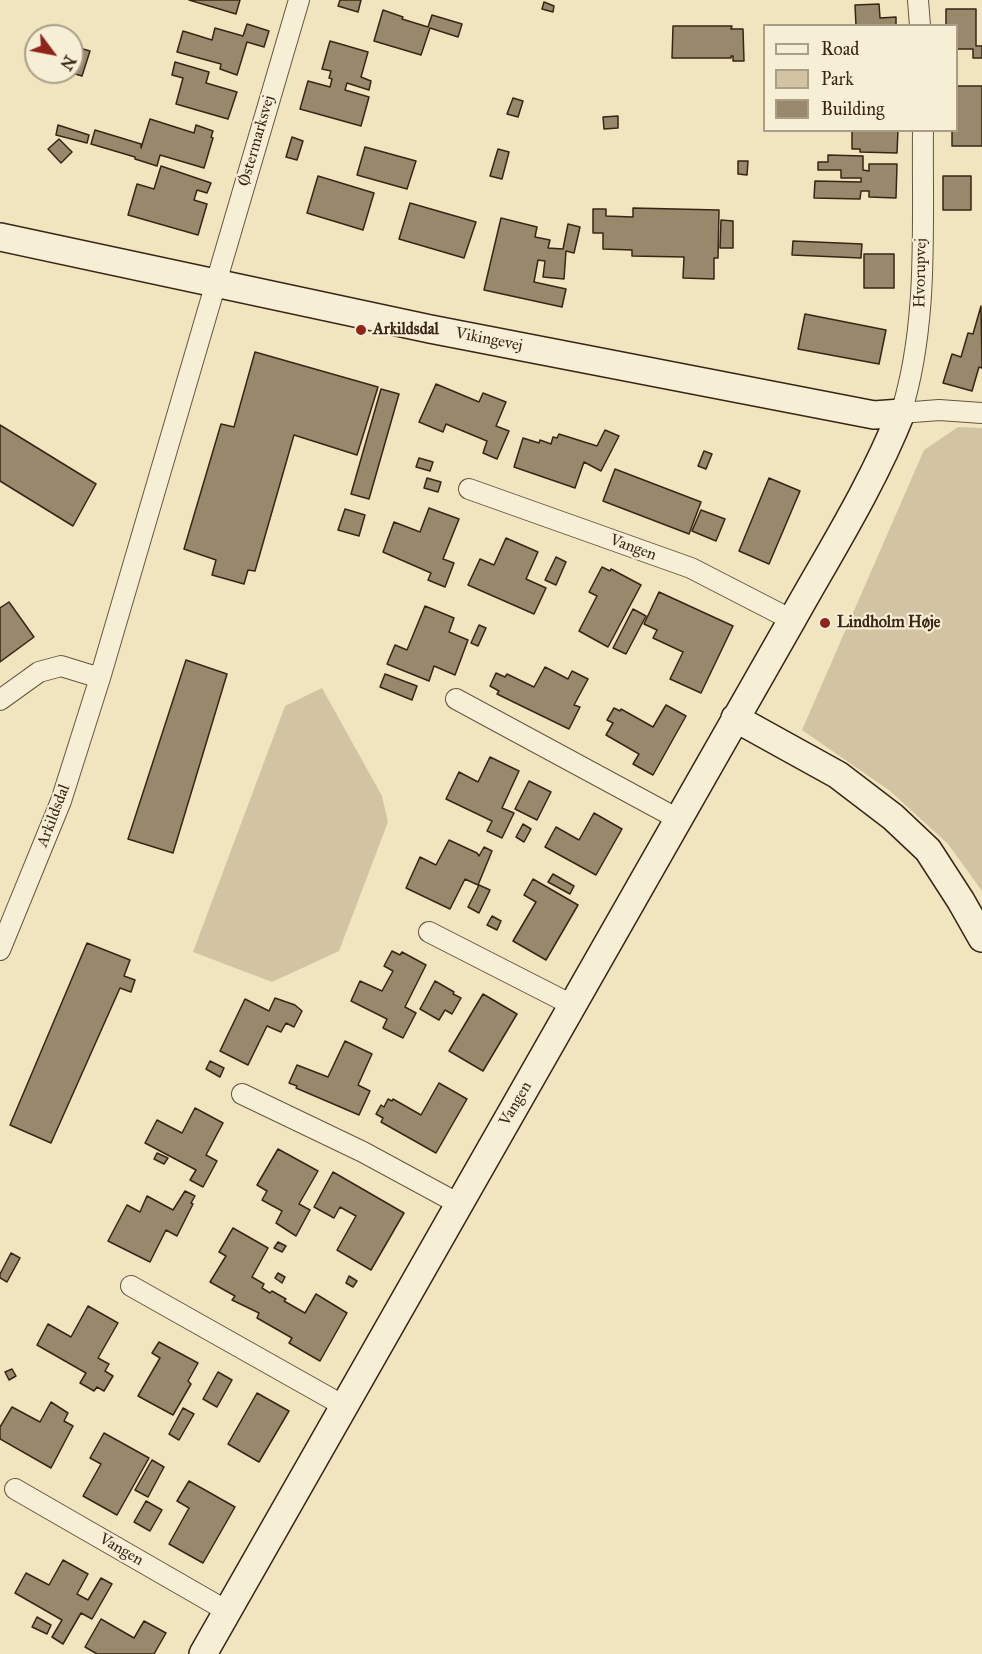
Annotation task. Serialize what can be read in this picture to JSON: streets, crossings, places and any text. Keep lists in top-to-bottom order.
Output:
{
  "streets": {
    "street": [
      "Østermarksvej",
      "Hvorupvej",
      "Vikingevej",
      "Vangen",
      "Arkildsdal"
    ]
  },
  "crossings": [
    ["Østermarksvej", "Vikingevej"],
    ["Østermarksvej", "Arkildsdal"],
    ["Hvorupvej", "Vikingevej"],
    ["Hvorupvej", "Vangen"],
    ["Vikingevej", "Vangen"],
    ["Vikingevej", "Arkildsdal"]
  ],
  "places": ["Arkildsdal", "Lindholm Høje"],
  "legend": ["Road", "Park", "Building"],
  "north": "bottom right"
}
